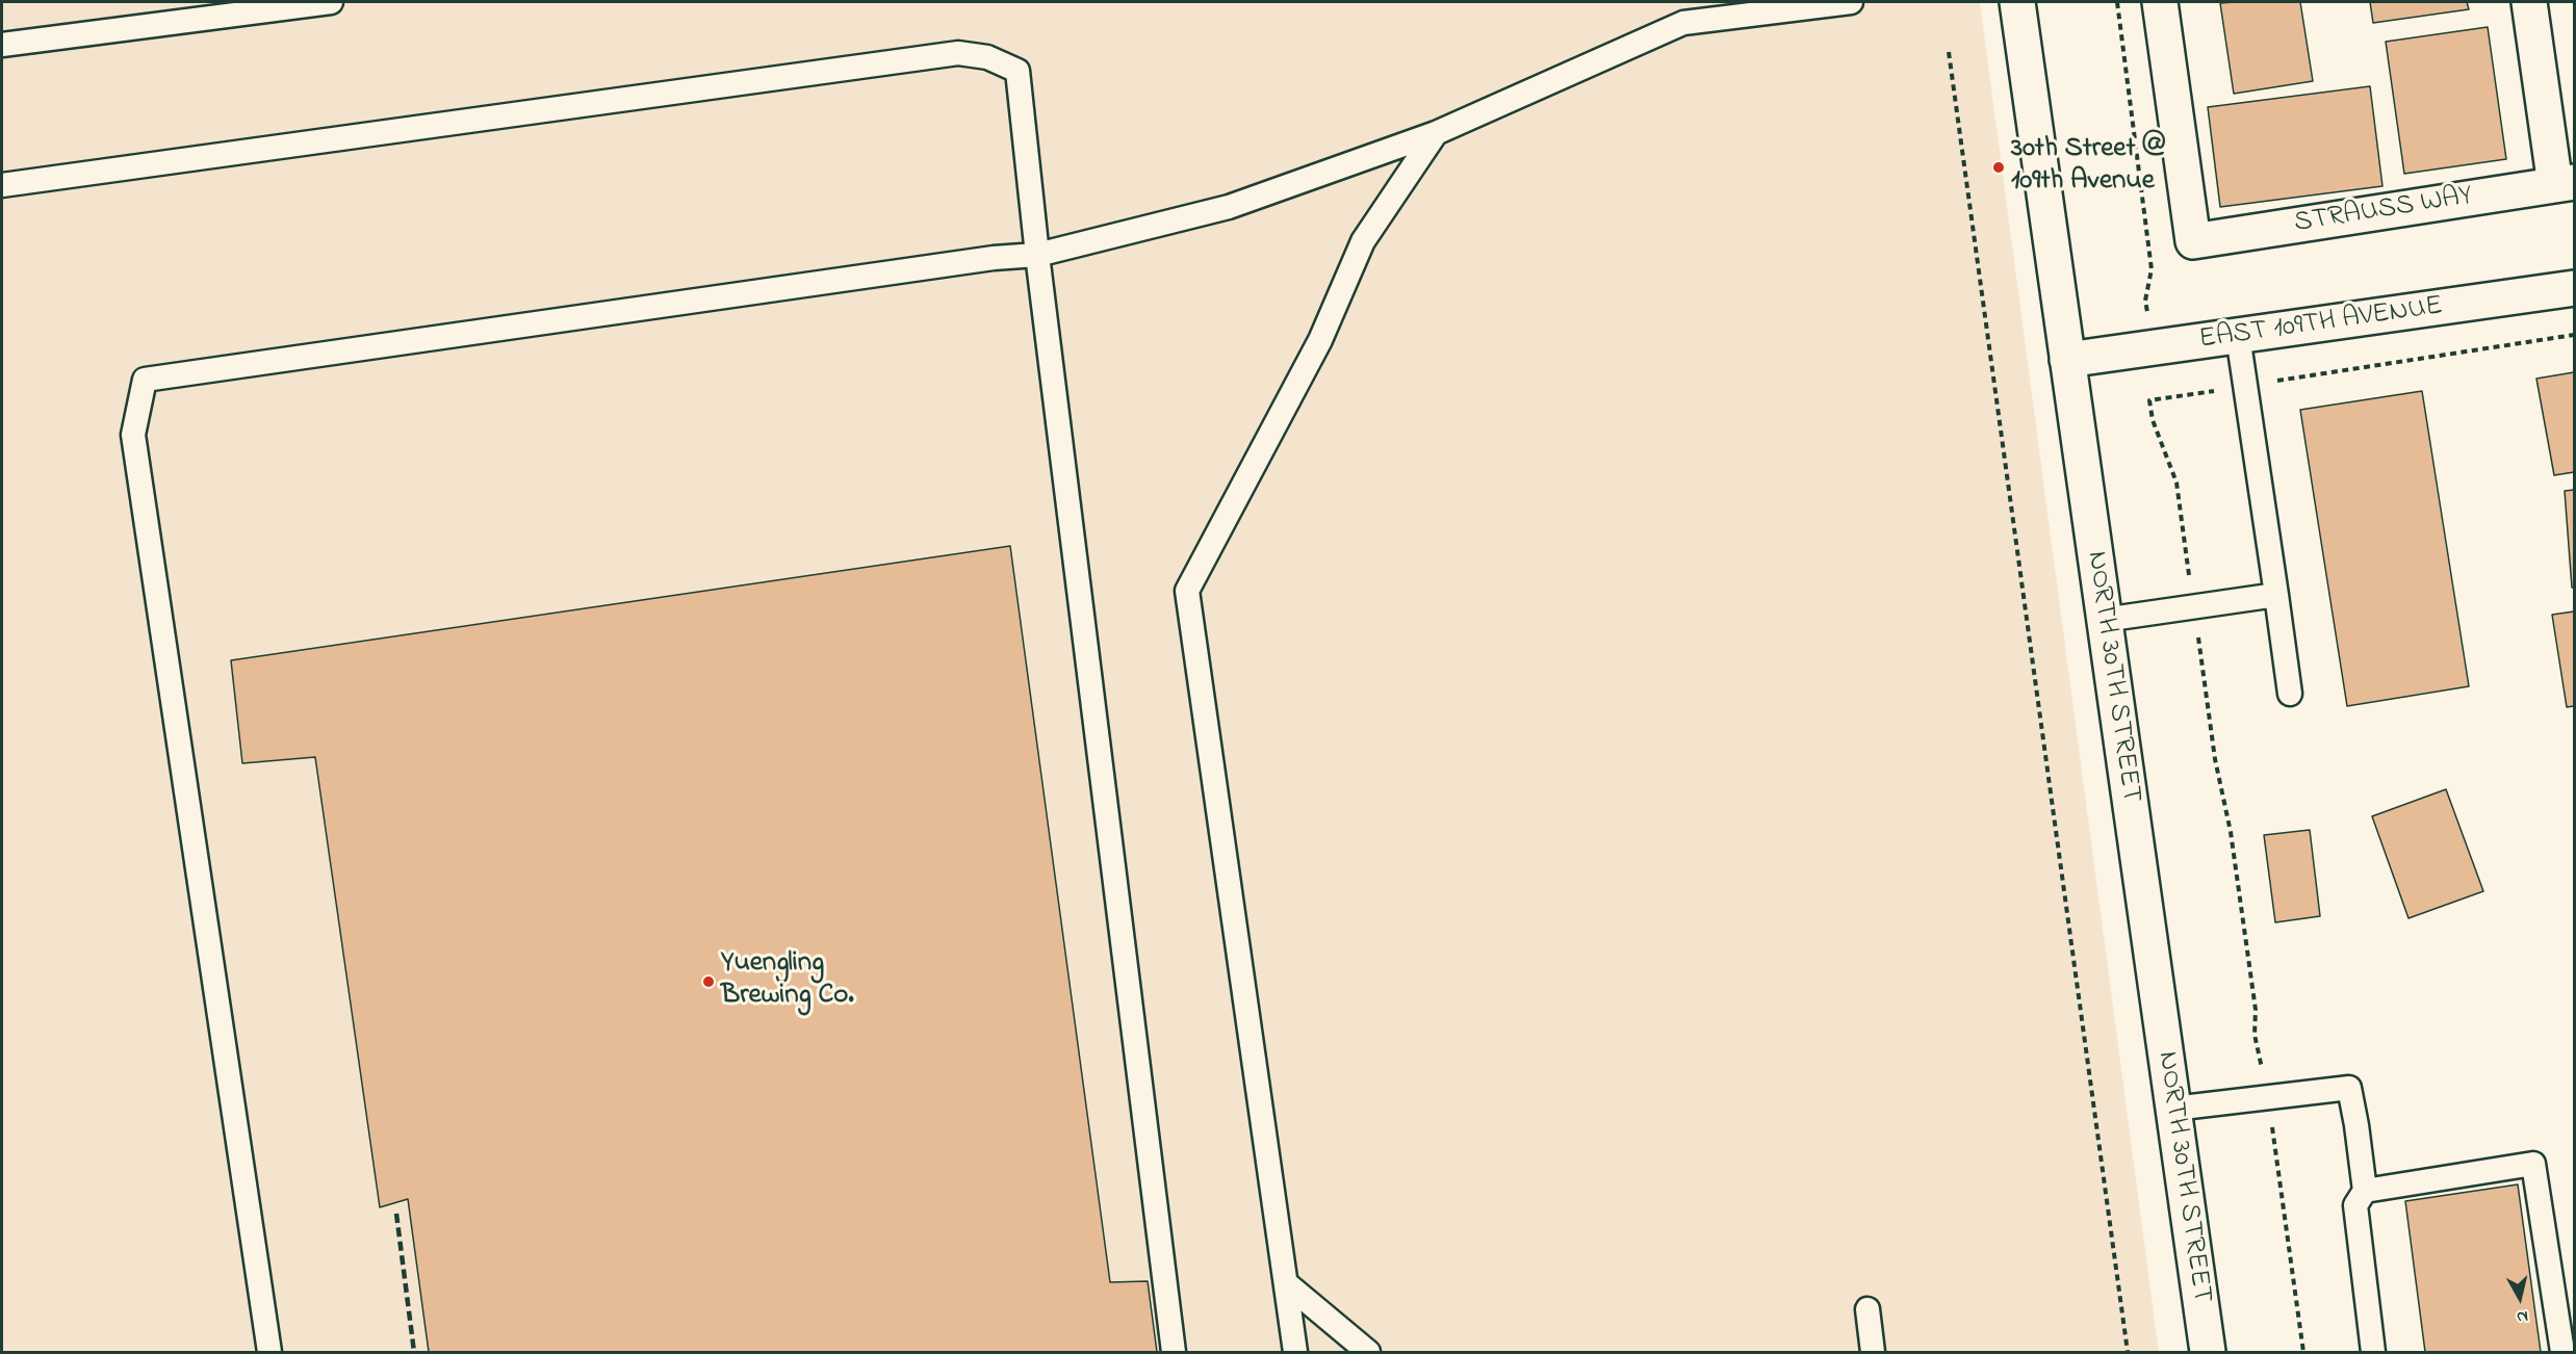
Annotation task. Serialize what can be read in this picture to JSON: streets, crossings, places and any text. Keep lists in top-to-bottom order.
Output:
{
  "streets": {
    "main road": ["STRAUSS WAY", "EAST 109TH AVENUE", "NORTH 30TH STREET"]
  },
  "crossings": [
    ["EAST 109TH AVENUE", "NORTH 30TH STREET"]
  ],
  "places": ["30th Street @ 109th Avenue", "Yuengling Brewing Co."],
  "north": "bottom"
}
